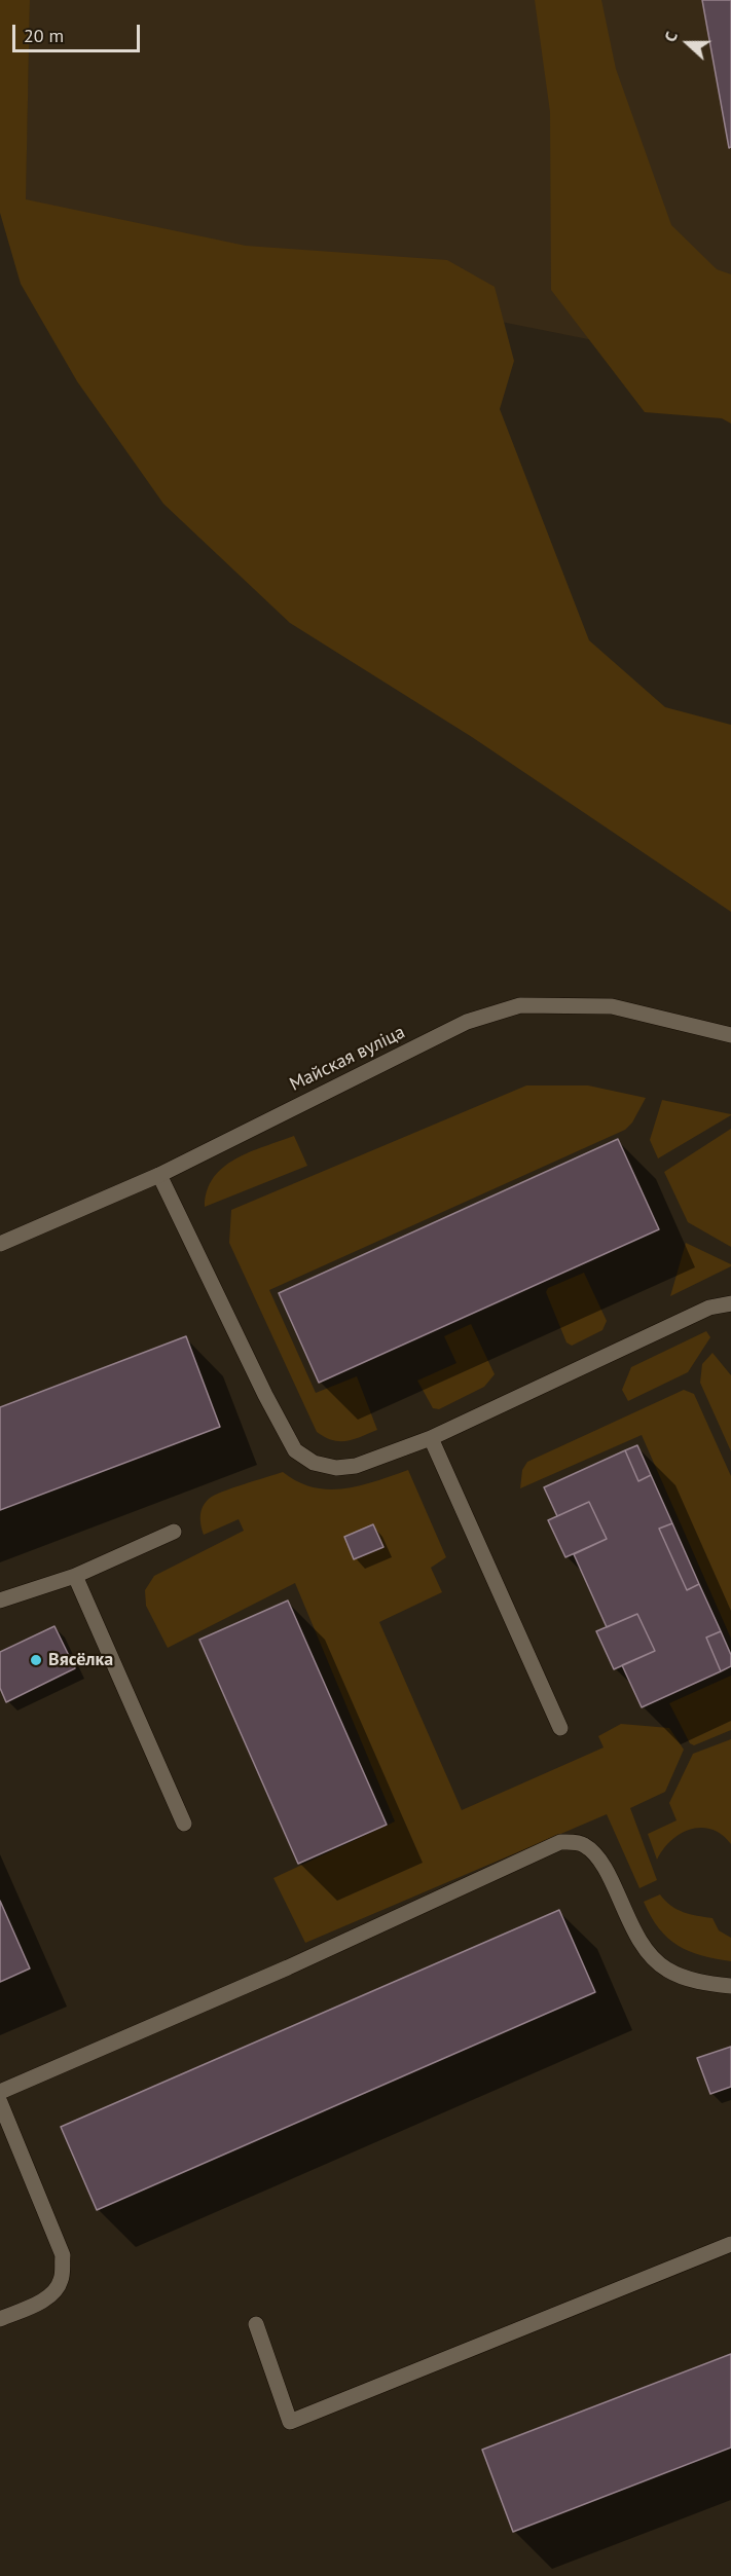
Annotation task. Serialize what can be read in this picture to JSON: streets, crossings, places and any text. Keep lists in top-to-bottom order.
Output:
{
  "streets": {
    "street": ["Майская вуліца"]
  },
  "places": ["Вясёлка"],
  "scale_bar": "20 m",
  "north": "left"
}
